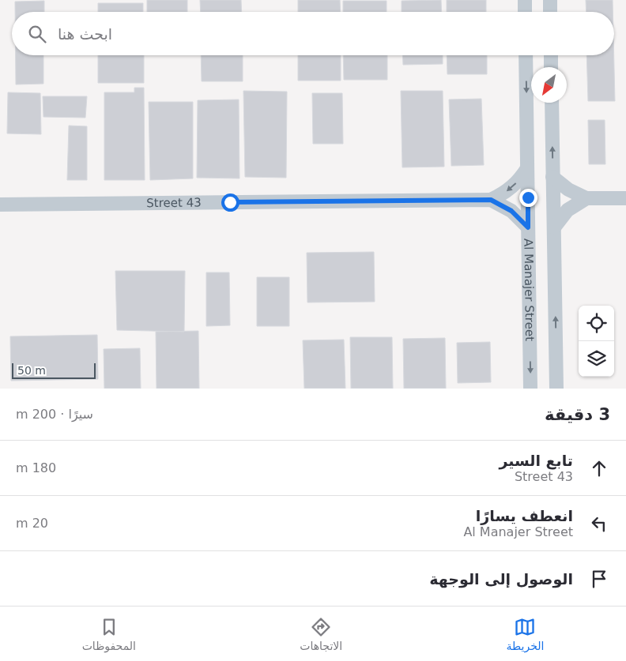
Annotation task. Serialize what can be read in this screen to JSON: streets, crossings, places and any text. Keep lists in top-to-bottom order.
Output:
{
  "streets": {
    "street": ["Street 43", "Al Manajer Street"]
  },
  "crossings": [
    ["Street 43", "Al Manajer Street"]
  ],
  "scale_bar": "50 m",
  "north": "bottom left",
  "page": {
    "search": "ابحث هنا",
    "scale": "50 m",
    "heading": ["3 دقيقة", "سيرًا · 200 m"],
    "list": [
      ["تابع السير", "Street 43", "180 m"],
      ["انعطف يسارًا", "Al Manajer Street", "20 m"],
      "الوصول إلى الوجهة"
    ],
    "nav": ["الخريطة", "الاتجاهات", "المحفوظات"]
  }
}
